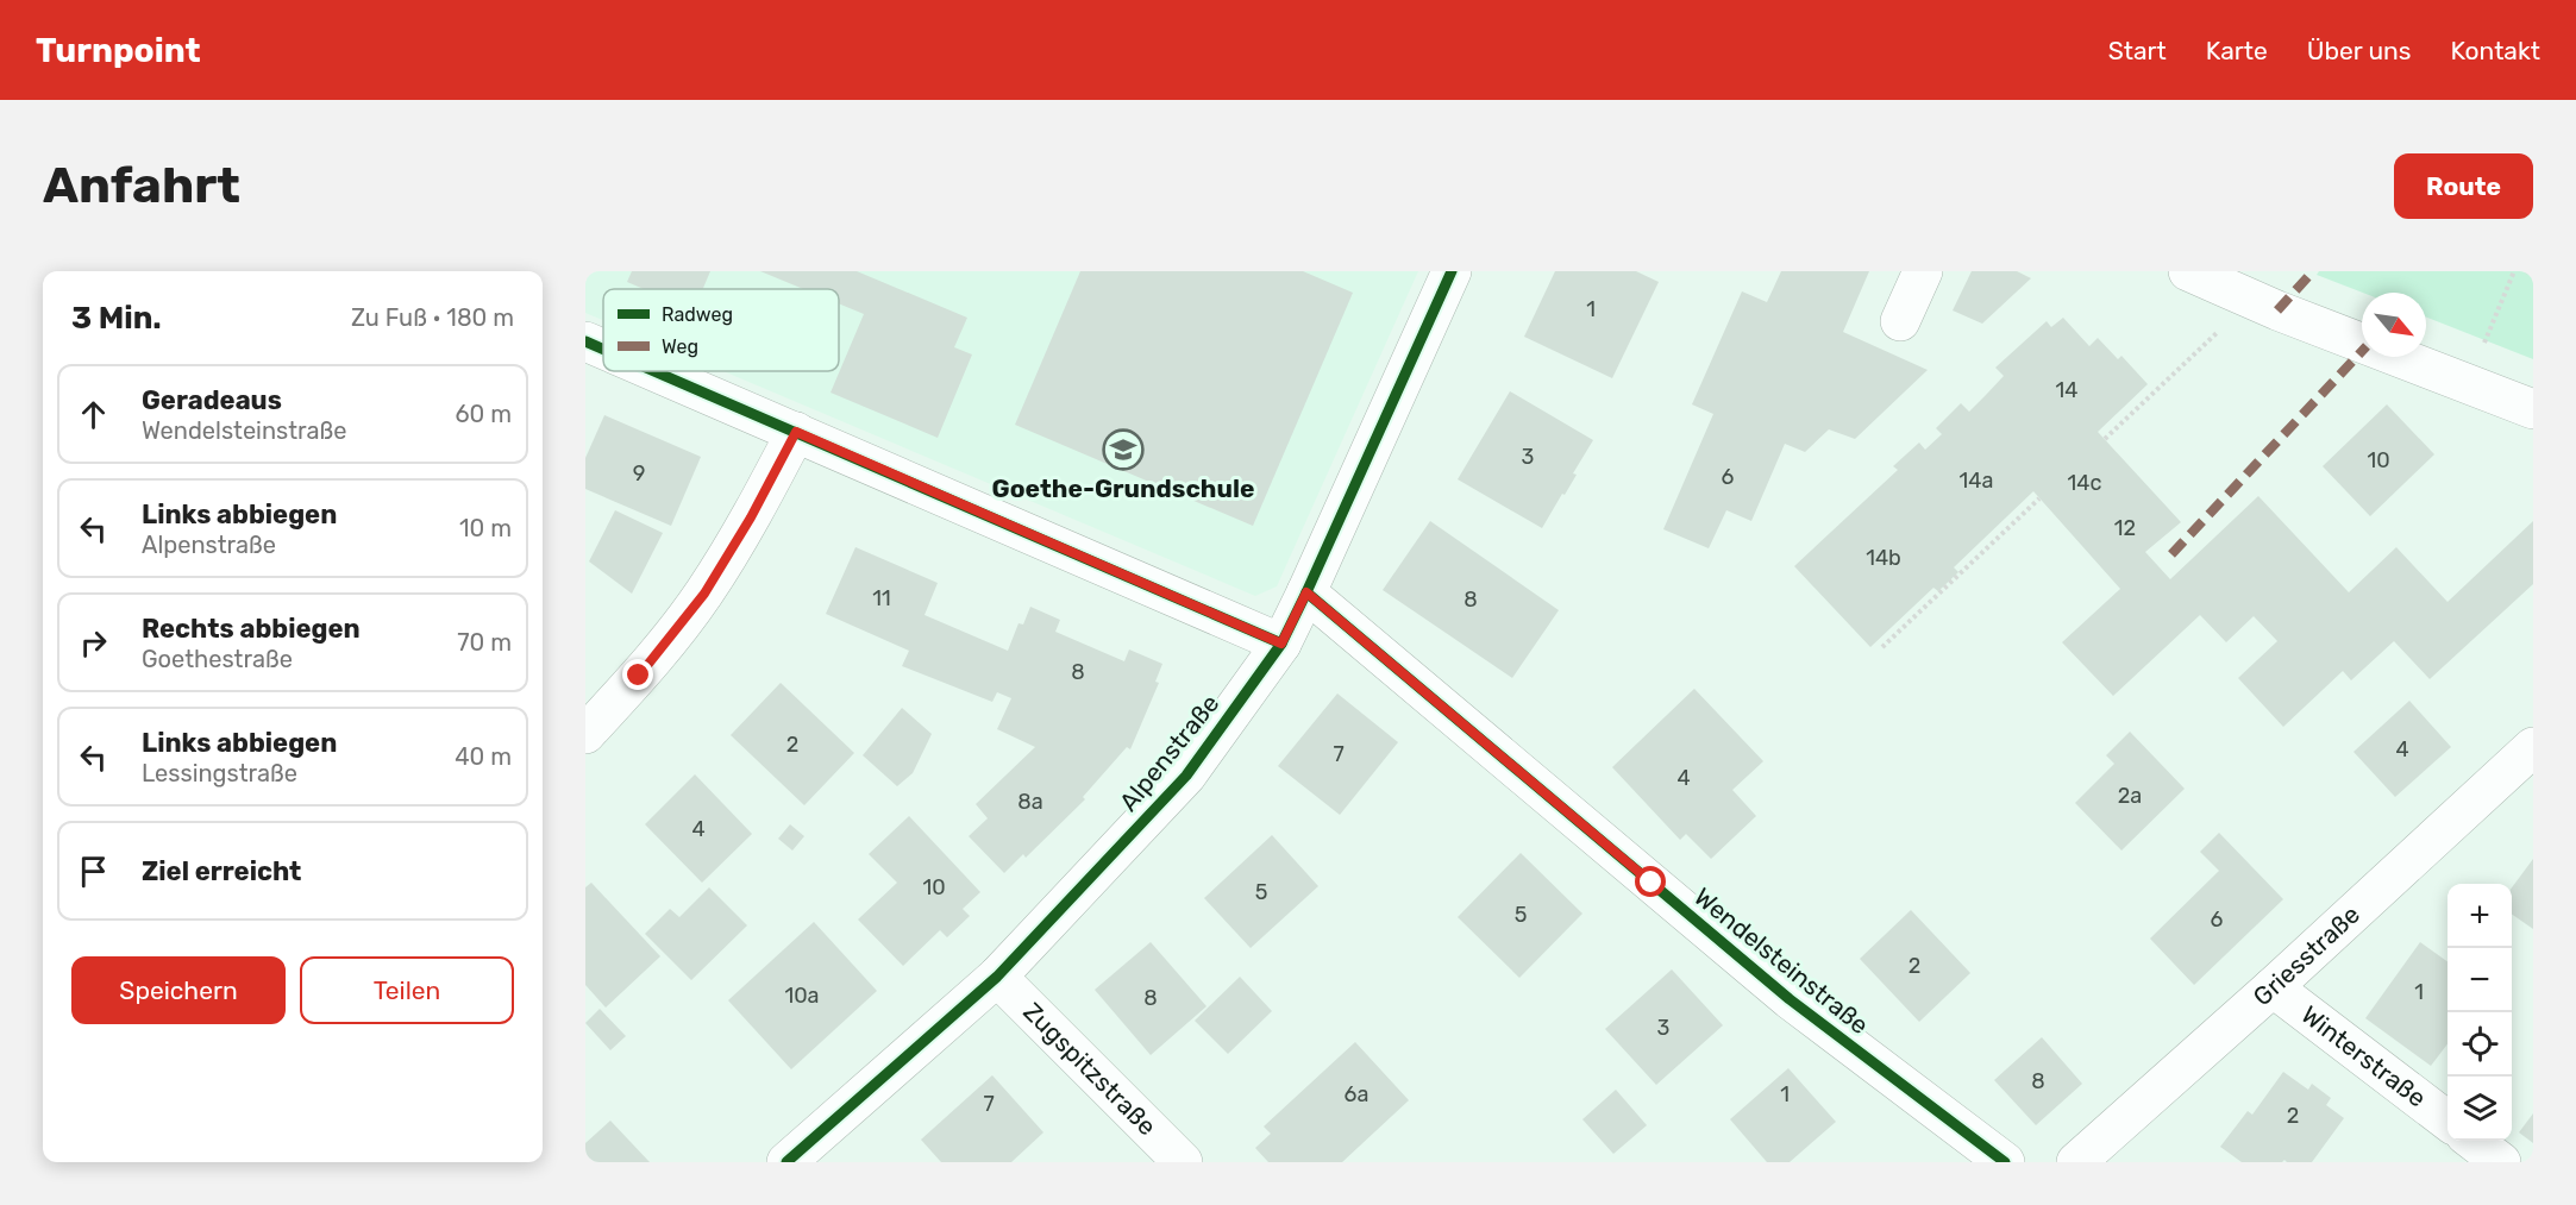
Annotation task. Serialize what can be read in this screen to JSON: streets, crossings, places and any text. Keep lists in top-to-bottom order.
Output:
{
  "streets": {
    "street": [
      "Alpenstraße",
      "Griesstraße",
      "Wendelsteinstraße",
      "Winterstraße",
      "Zugspitzstraße"
    ]
  },
  "crossings": [
    ["Alpenstraße", "Wendelsteinstraße"],
    ["Alpenstraße", "Zugspitzstraße"],
    ["Griesstraße", "Winterstraße"]
  ],
  "places": {
    "school or university": ["Goethe-Grundschule"]
  },
  "house_numbers": [
    "1",
    "14",
    "3",
    "10",
    "9",
    "6",
    "14a",
    "14c",
    "12",
    "14b",
    "11",
    "8",
    "8",
    "2",
    "4",
    "7",
    "4",
    "2a",
    "8a",
    "4",
    "10",
    "5",
    "5",
    "6",
    "2",
    "1",
    "10a",
    "8",
    "3",
    "8",
    "6a",
    "1",
    "7",
    "2"
  ],
  "legend": ["Radweg", "Weg"],
  "north": "bottom right",
  "page": {
    "header": "Turnpoint",
    "nav": [
      "Start",
      "Karte",
      "Über uns",
      "Kontakt"
    ],
    "buttons": [
      "Route",
      ["Speichern", "Teilen"]
    ],
    "title": "Anfahrt",
    "heading": ["3 Min.", "Zu Fuß · 180 m"],
    "list": [
      ["Geradeaus", "Wendelsteinstraße", "60 m"],
      ["Links abbiegen", "Alpenstraße", "10 m"],
      ["Rechts abbiegen", "Goethestraße", "70 m"],
      ["Links abbiegen", "Lessingstraße", "40 m"],
      "Ziel erreicht"
    ],
    "map_buttons": ["+", "−"]
  }
}
